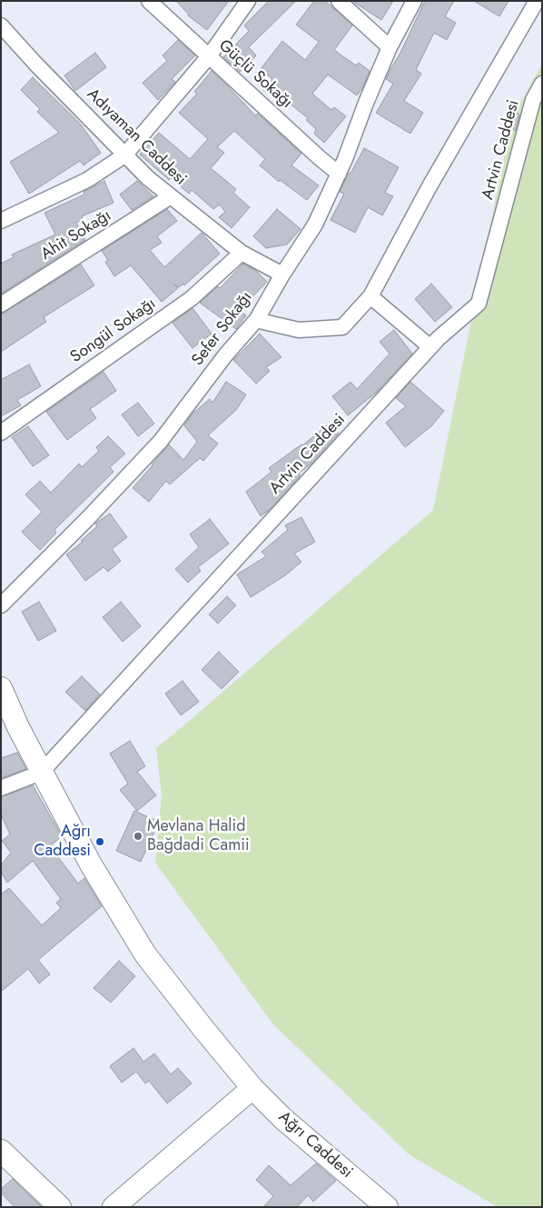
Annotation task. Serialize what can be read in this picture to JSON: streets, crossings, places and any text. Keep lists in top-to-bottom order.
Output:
{
  "streets": {
    "main road": ["Ağrı Caddesi"],
    "street": [
      "Güçlü Sokağı",
      "Adıyaman Caddesi",
      "Artvin Caddesi",
      "Ahit Sokağı",
      "Sefer Sokağı",
      "Songül Sokağı"
    ]
  },
  "crossings": [
    ["Güçlü Sokağı", "Sefer Sokağı"],
    ["Adıyaman Caddesi", "Ahit Sokağı"],
    ["Adıyaman Caddesi", "Sefer Sokağı"],
    ["Adıyaman Caddesi", "Songül Sokağı"],
    ["Artvin Caddesi", "Ağrı Caddesi"]
  ],
  "places": ["Mevlana Halid Bağdadi Camii", "Ağrı Caddesi"]
}
